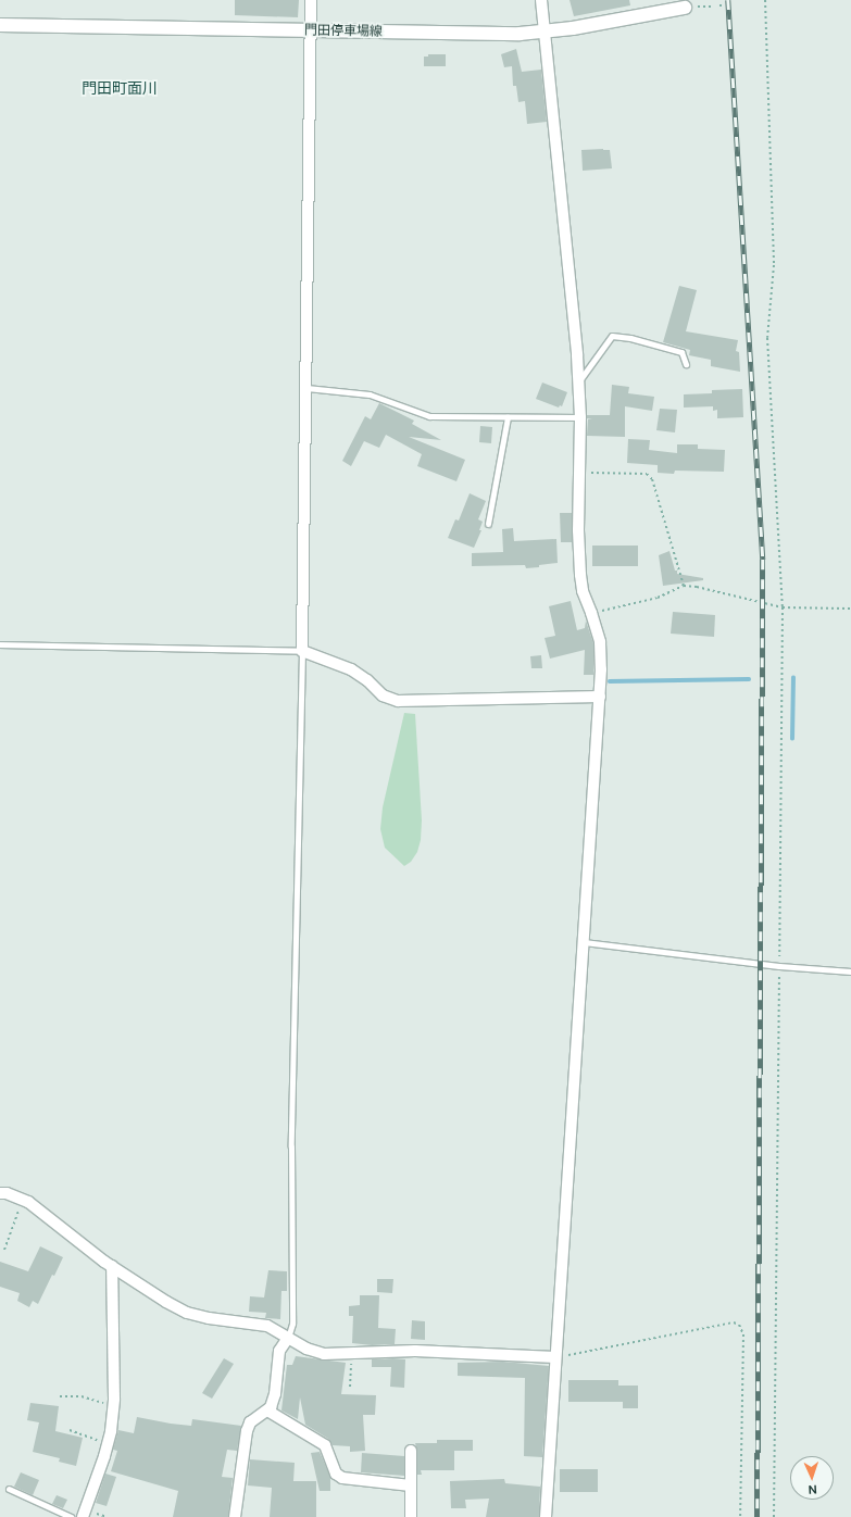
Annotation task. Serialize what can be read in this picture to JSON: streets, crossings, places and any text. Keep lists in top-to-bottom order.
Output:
{
  "streets": {
    "main road": ["門田停車場線"]
  },
  "districts": ["門田町面川"],
  "north": "bottom"
}
